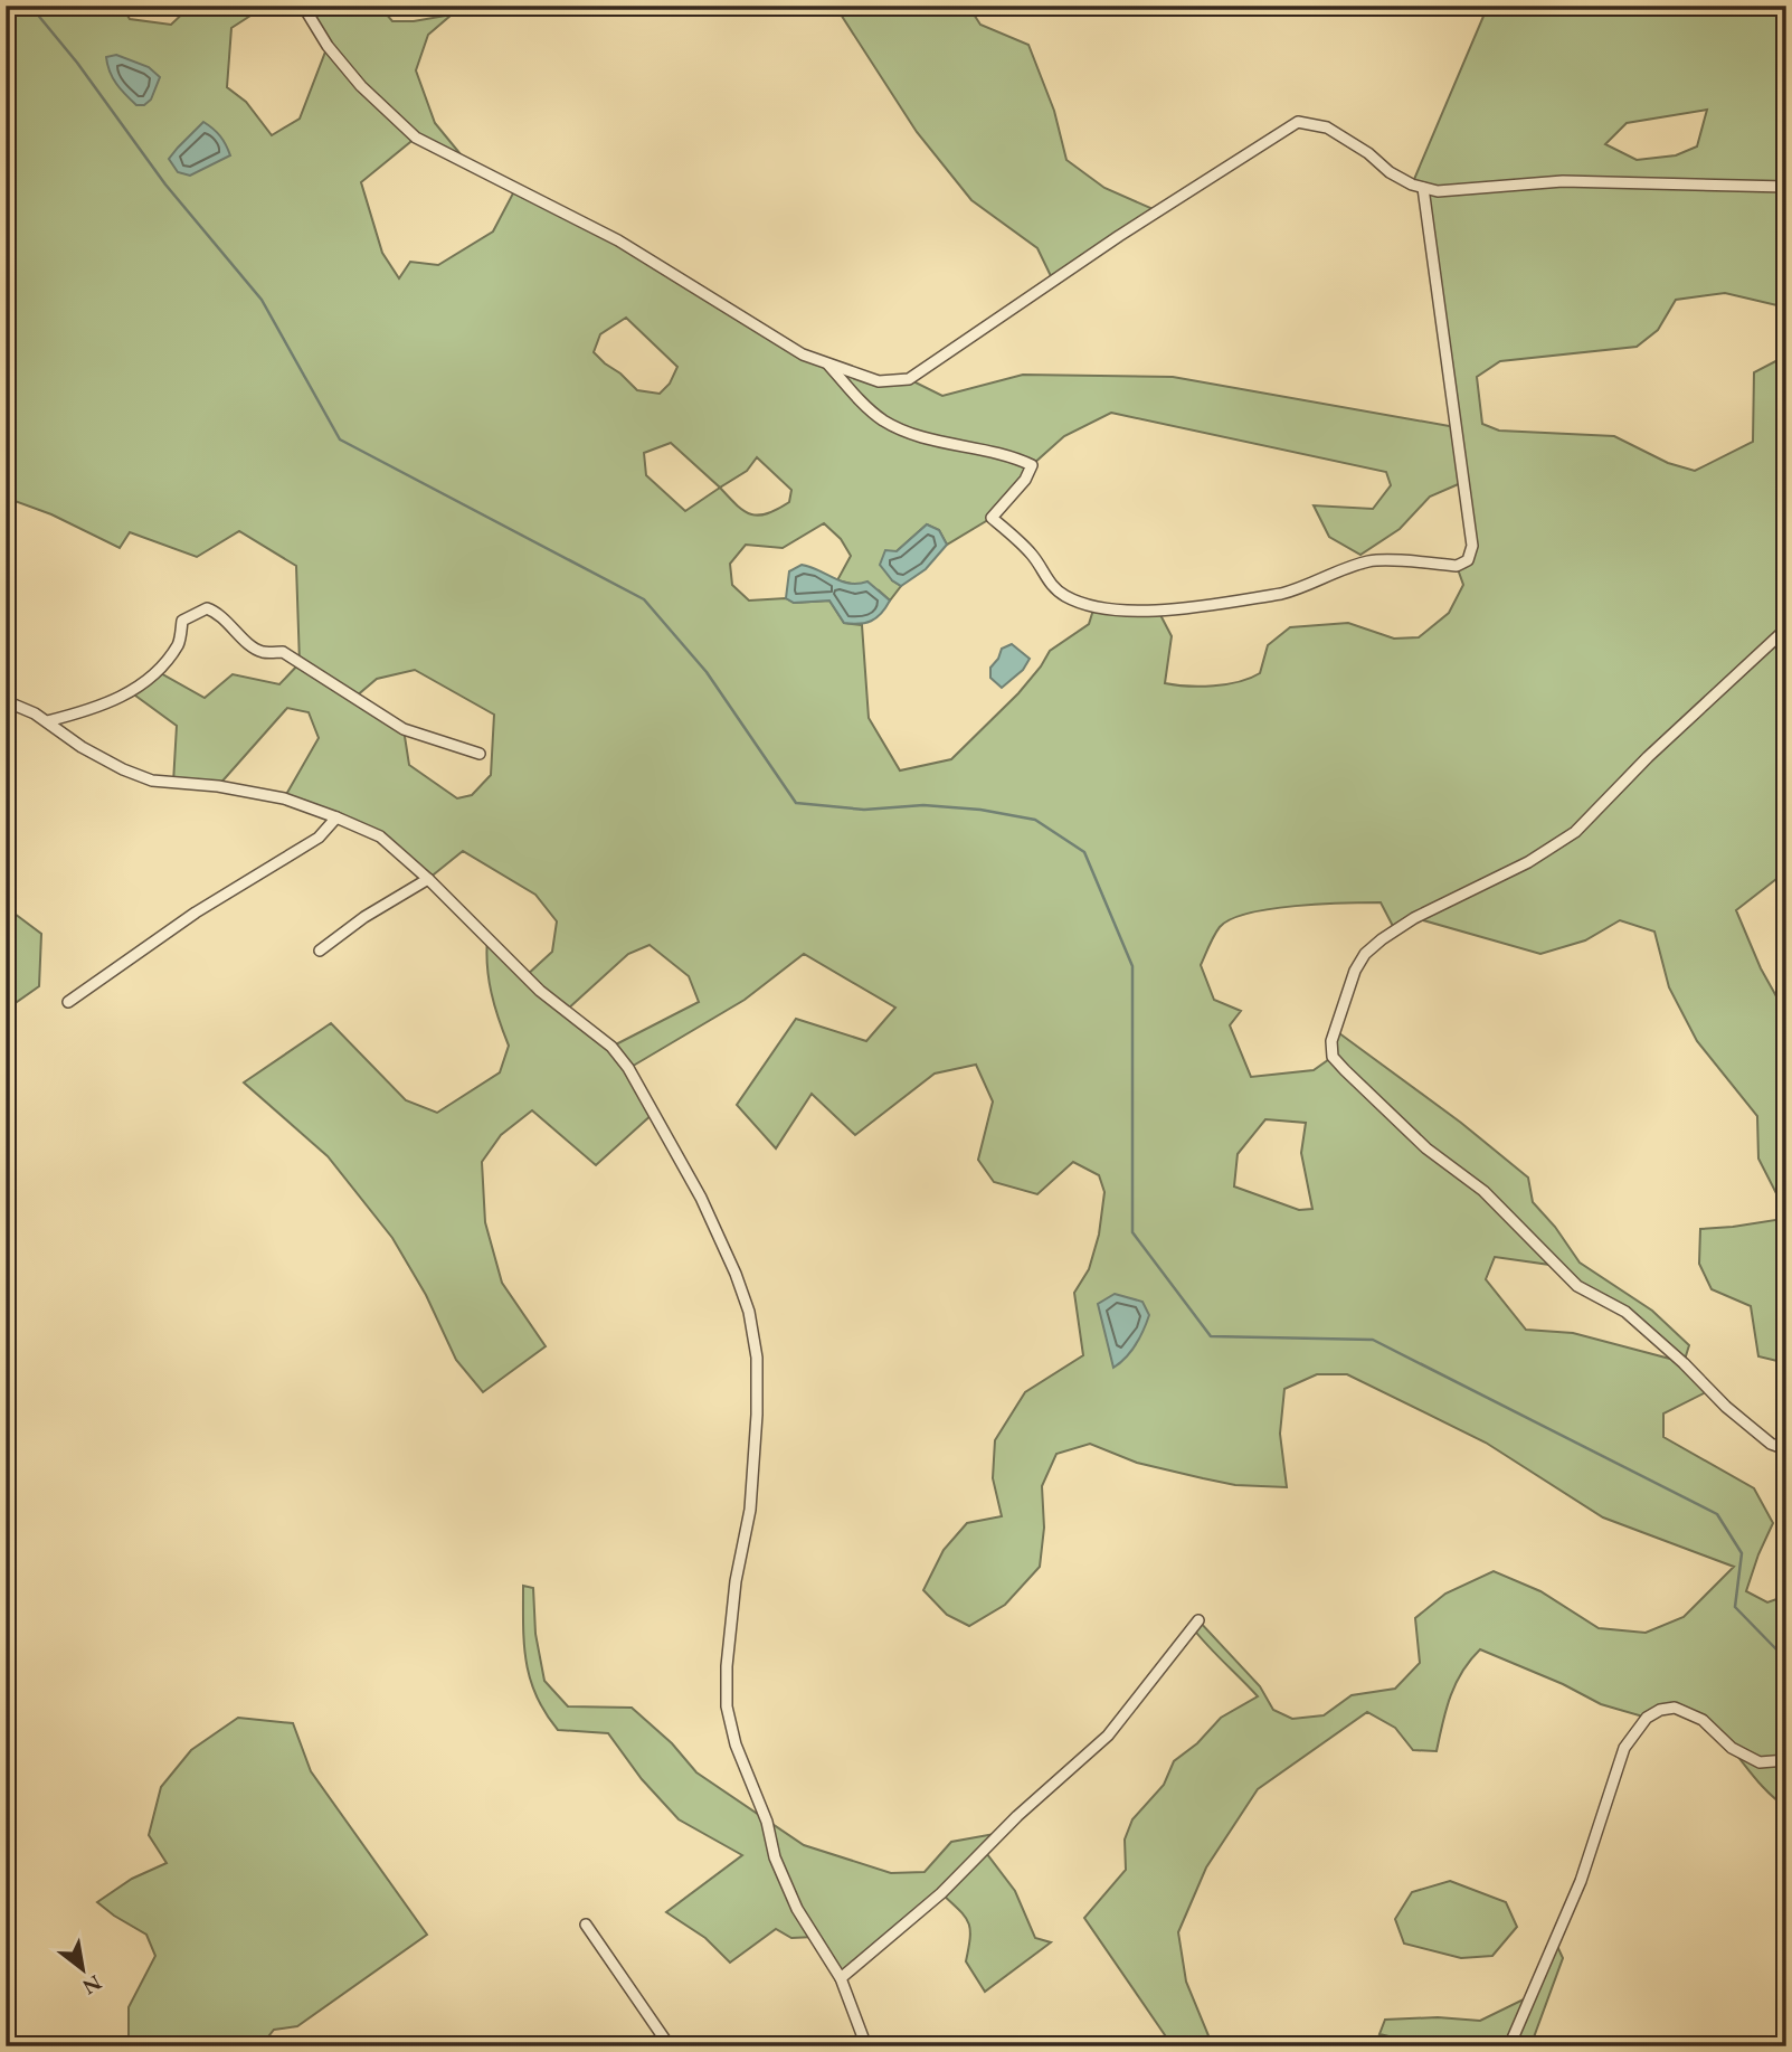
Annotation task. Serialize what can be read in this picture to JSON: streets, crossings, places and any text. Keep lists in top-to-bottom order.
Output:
{
  "north": "bottom right"
}
